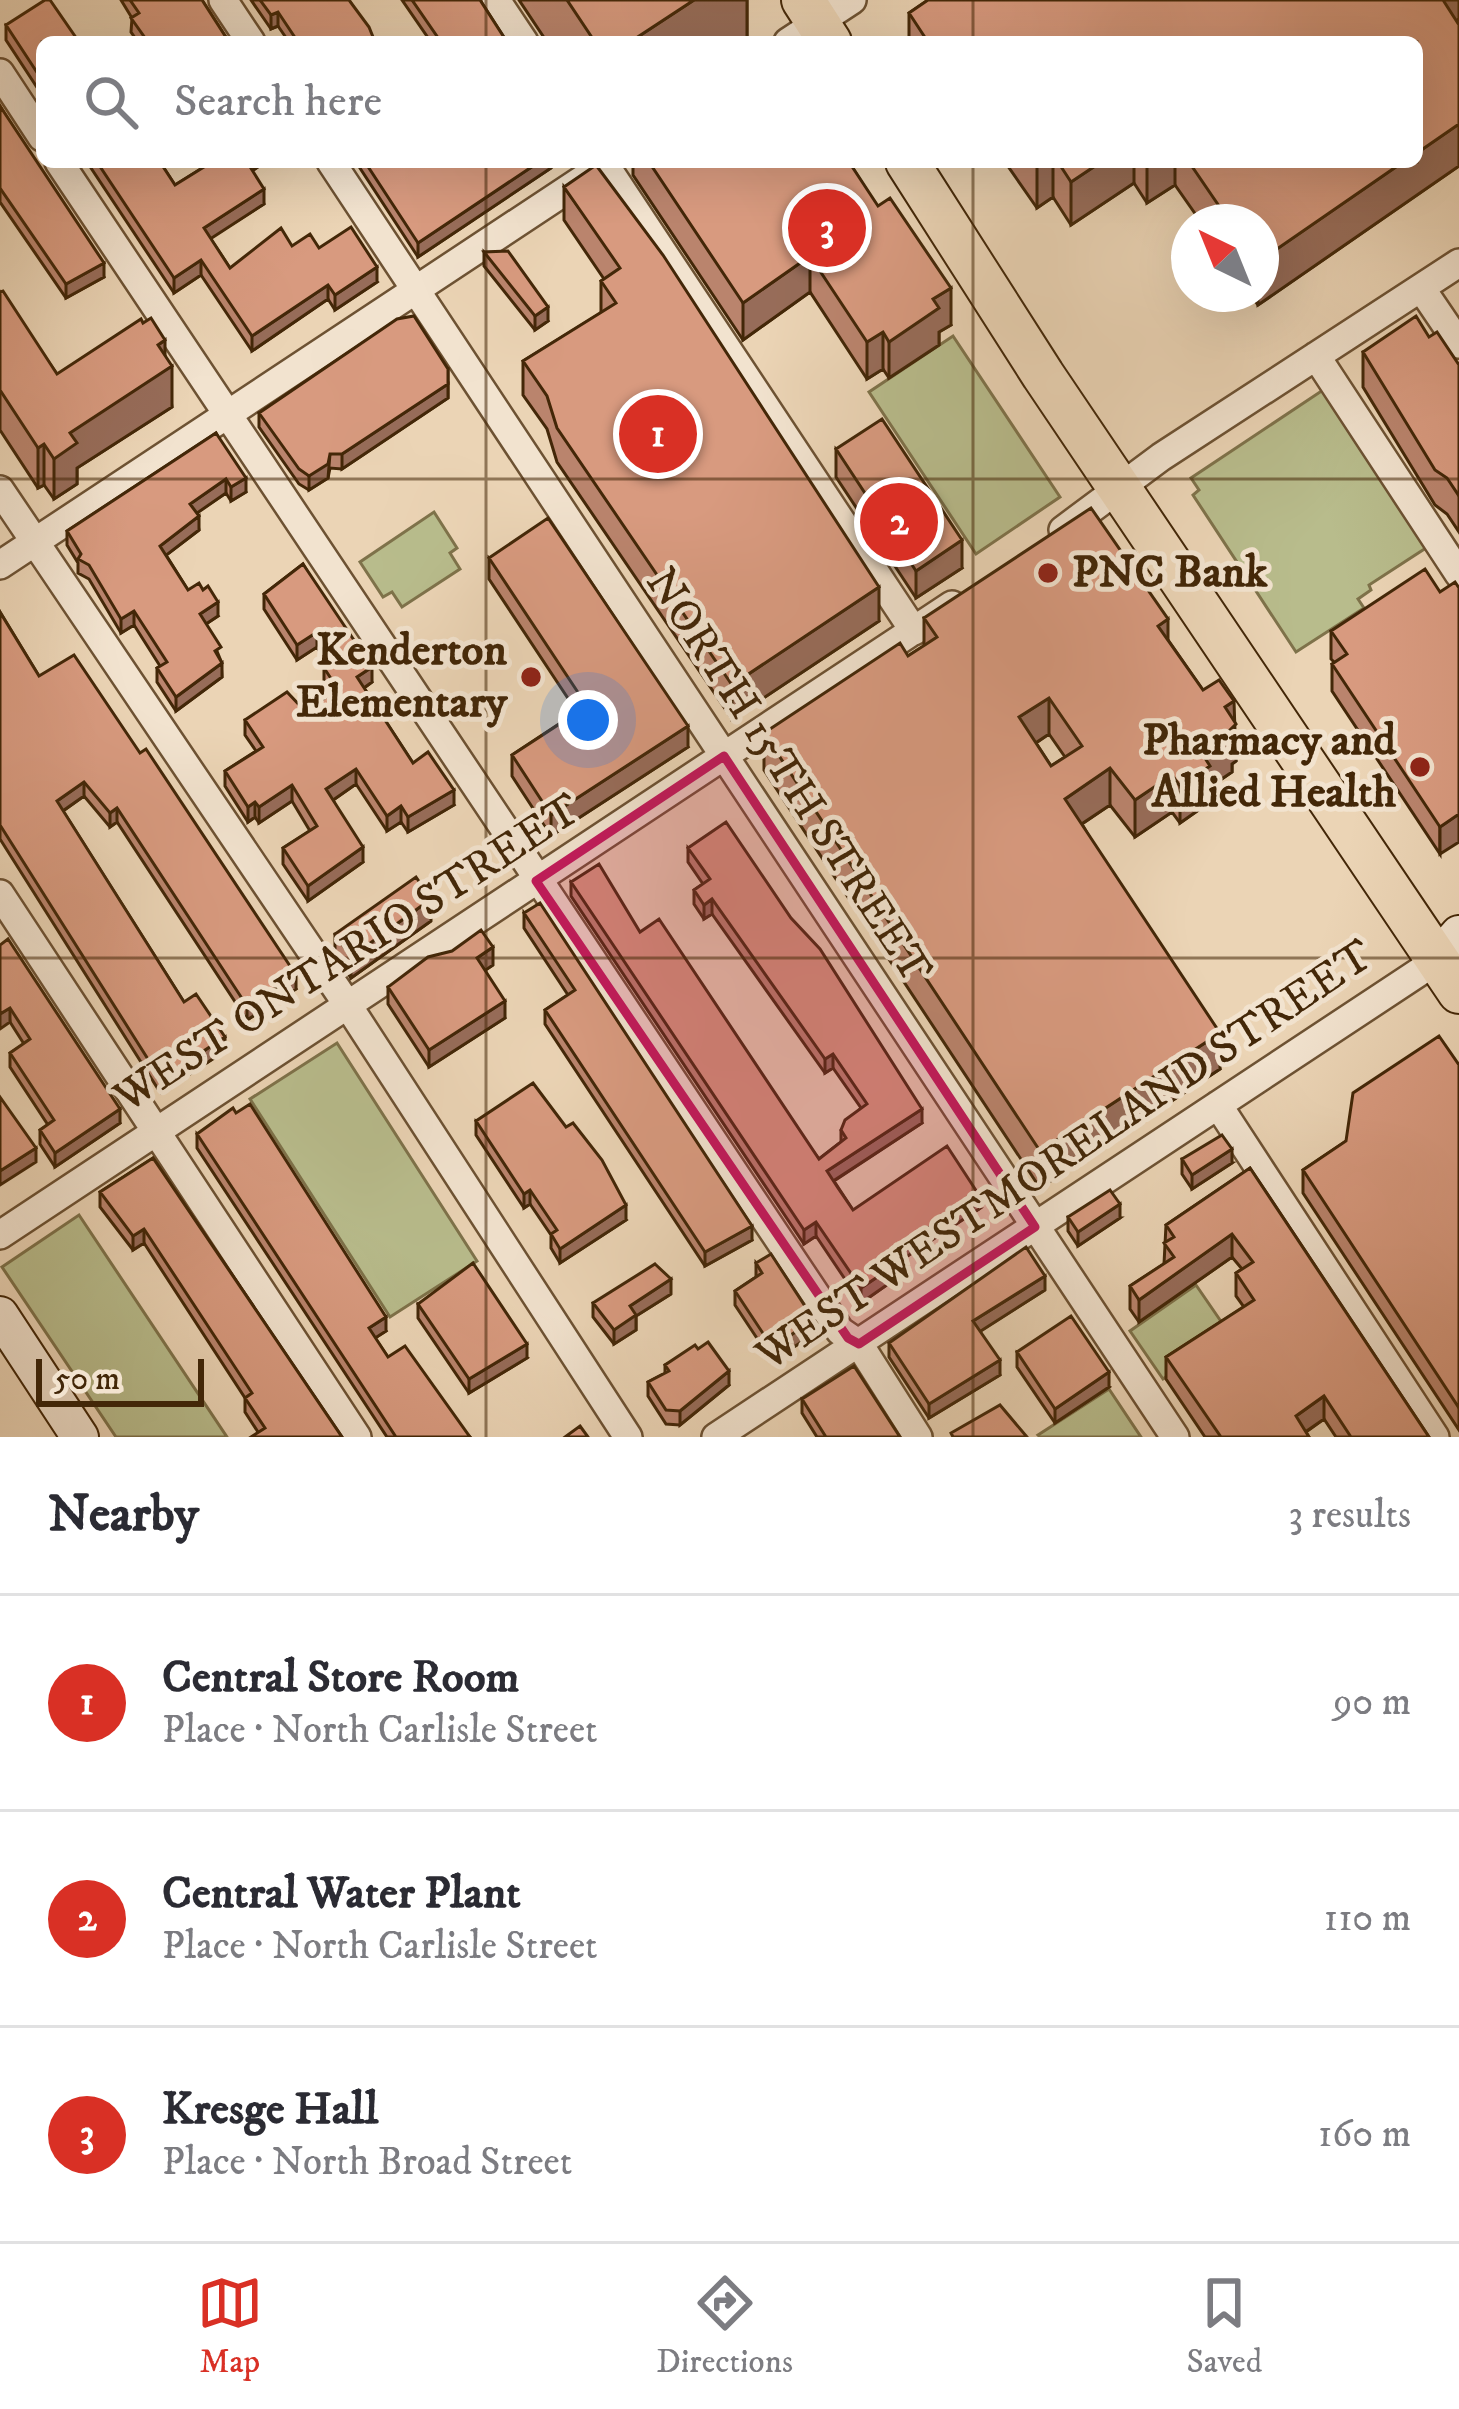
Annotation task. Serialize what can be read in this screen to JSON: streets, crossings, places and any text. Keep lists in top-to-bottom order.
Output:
{
  "streets": {
    "street": ["NORTH 15TH STREET", "WEST ONTARIO STREET", "WEST WESTMORELAND STREET"]
  },
  "crossings": [
    ["NORTH 15TH STREET", "WEST ONTARIO STREET"],
    ["NORTH 15TH STREET", "WEST WESTMORELAND STREET"]
  ],
  "places": ["PNC Bank", "Kenderton Elementary", "Pharmacy and Allied Health"],
  "scale_bar": "50 m",
  "north": "top left",
  "page": {
    "search": "Search here",
    "pins": ["3", "1", "2"],
    "scale": "50 m",
    "heading": ["Nearby", "3 results"],
    "list": [
      {
        "mark": "1",
        "name": "Central Store Room",
        "note": "Place · North Carlisle Street",
        "value": "90 m"
      },
      {
        "mark": "2",
        "name": "Central Water Plant",
        "note": "Place · North Carlisle Street",
        "value": "110 m"
      },
      {
        "mark": "3",
        "name": "Kresge Hall",
        "note": "Place · North Broad Street",
        "value": "160 m"
      }
    ],
    "nav": ["Map", "Directions", "Saved"]
  }
}
